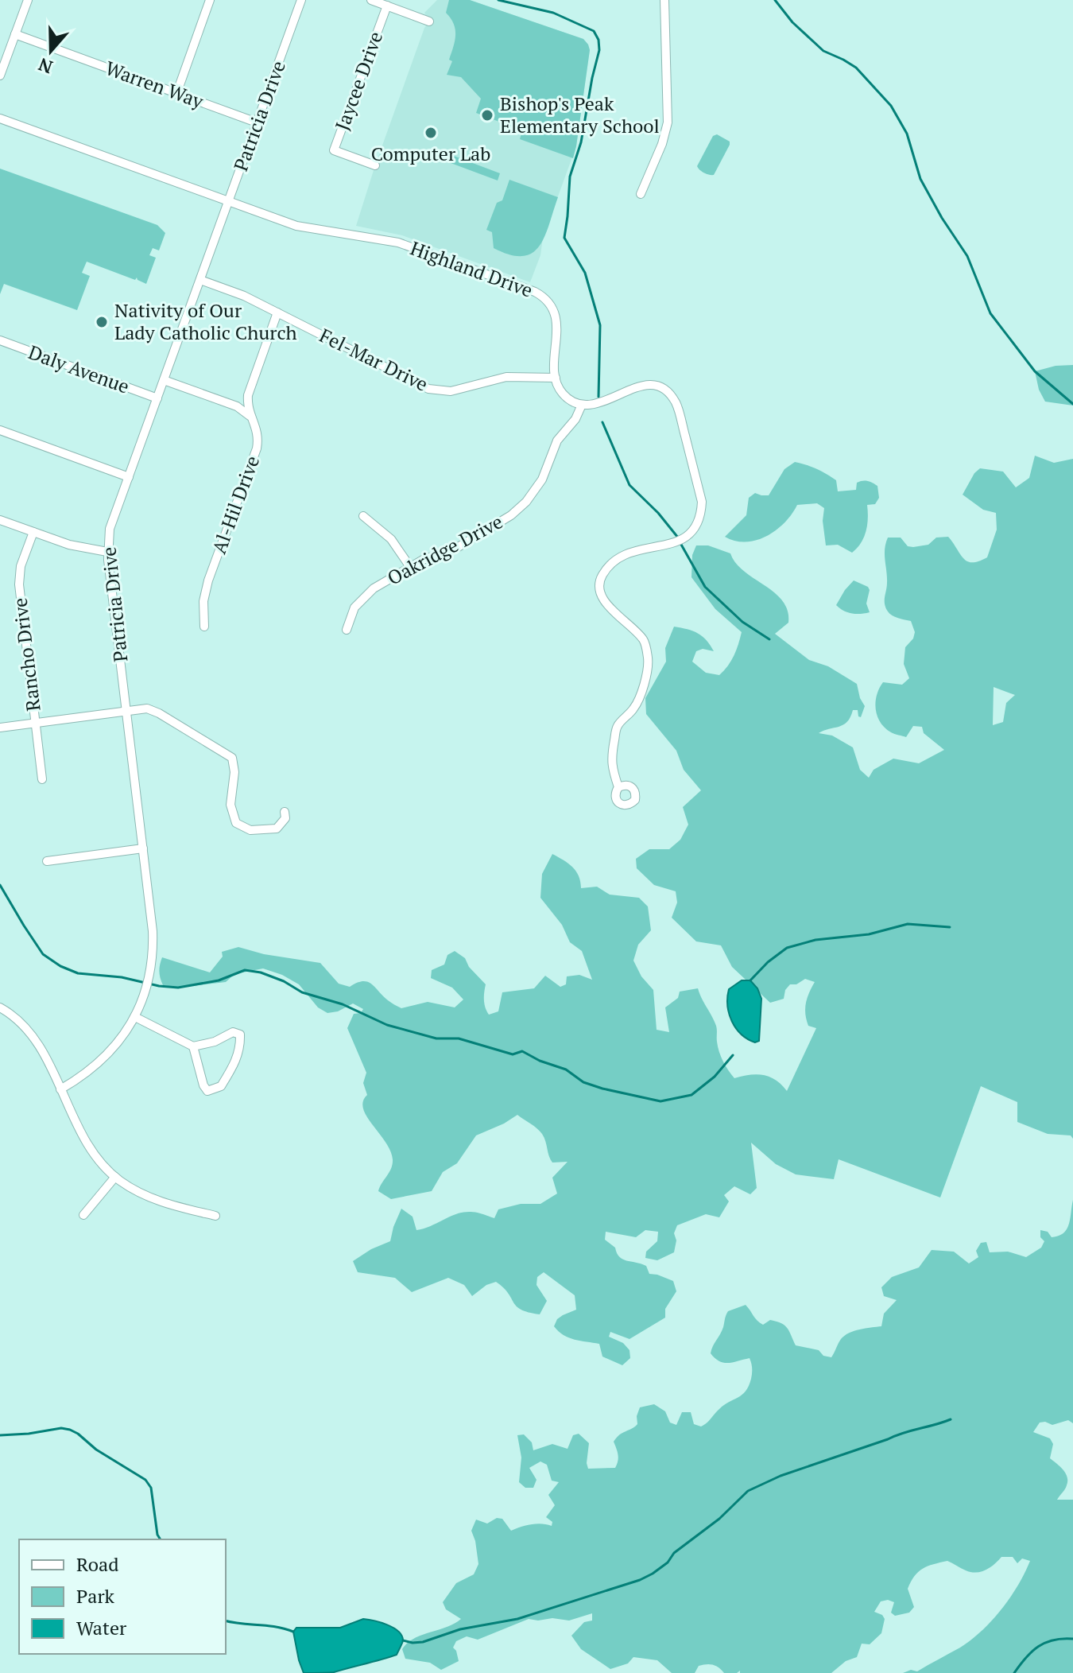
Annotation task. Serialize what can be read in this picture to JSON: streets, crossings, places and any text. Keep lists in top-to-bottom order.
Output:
{
  "streets": {
    "street": [
      "Jaycee Drive",
      "Warren Way",
      "Patricia Drive",
      "Highland Drive",
      "Fel-Mar Drive",
      "Daly Avenue",
      "Al-Hil Drive",
      "Oakridge Drive",
      "Rancho Drive"
    ]
  },
  "crossings": [
    ["Warren Way", "Patricia Drive"],
    ["Patricia Drive", "Highland Drive"],
    ["Patricia Drive", "Fel-Mar Drive"],
    ["Patricia Drive", "Daly Avenue"],
    ["Highland Drive", "Fel-Mar Drive"],
    ["Fel-Mar Drive", "Al-Hil Drive"]
  ],
  "places": ["Bishop's Peak Elementary School", "Computer Lab", "Nativity of Our Lady Catholic Church"],
  "legend": ["Road", "Park", "Water"],
  "north": "bottom"
}
